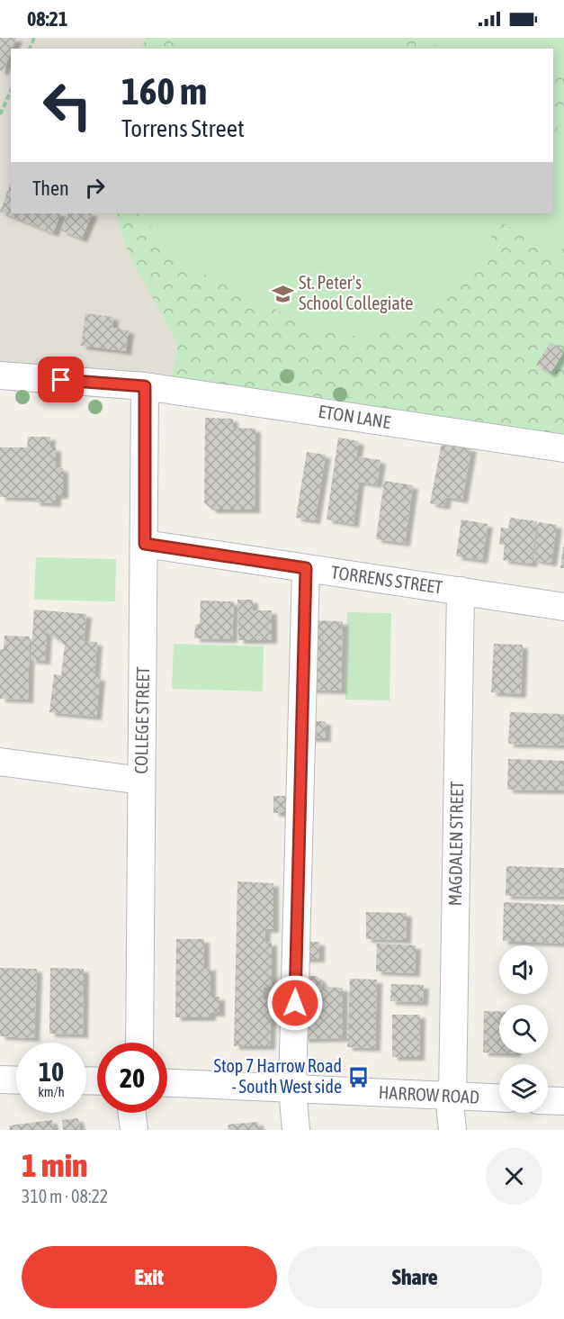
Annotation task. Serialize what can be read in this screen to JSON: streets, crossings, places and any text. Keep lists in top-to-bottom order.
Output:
{
  "streets": {
    "street": [
      "ETON LANE",
      "TORRENS STREET",
      "COLLEGE STREET",
      "MAGDALEN STREET",
      "HARROW ROAD"
    ]
  },
  "crossings": [
    ["ETON LANE", "COLLEGE STREET"],
    ["TORRENS STREET", "COLLEGE STREET"],
    ["TORRENS STREET", "MAGDALEN STREET"],
    ["MAGDALEN STREET", "HARROW ROAD"]
  ],
  "places": {
    "school or university": ["St. Peter's School Collegiate"],
    "bus stop": ["Stop 7 Harrow Road - South West side"]
  },
  "page": {
    "status": "08:21",
    "turn": ["160 m", "Torrens Street"],
    "then": "Then",
    "speed": "10 km/h",
    "limit": "20",
    "heading": ["1 min", "310 m · 08:22"],
    "buttons": ["Exit", "Share"]
  }
}
